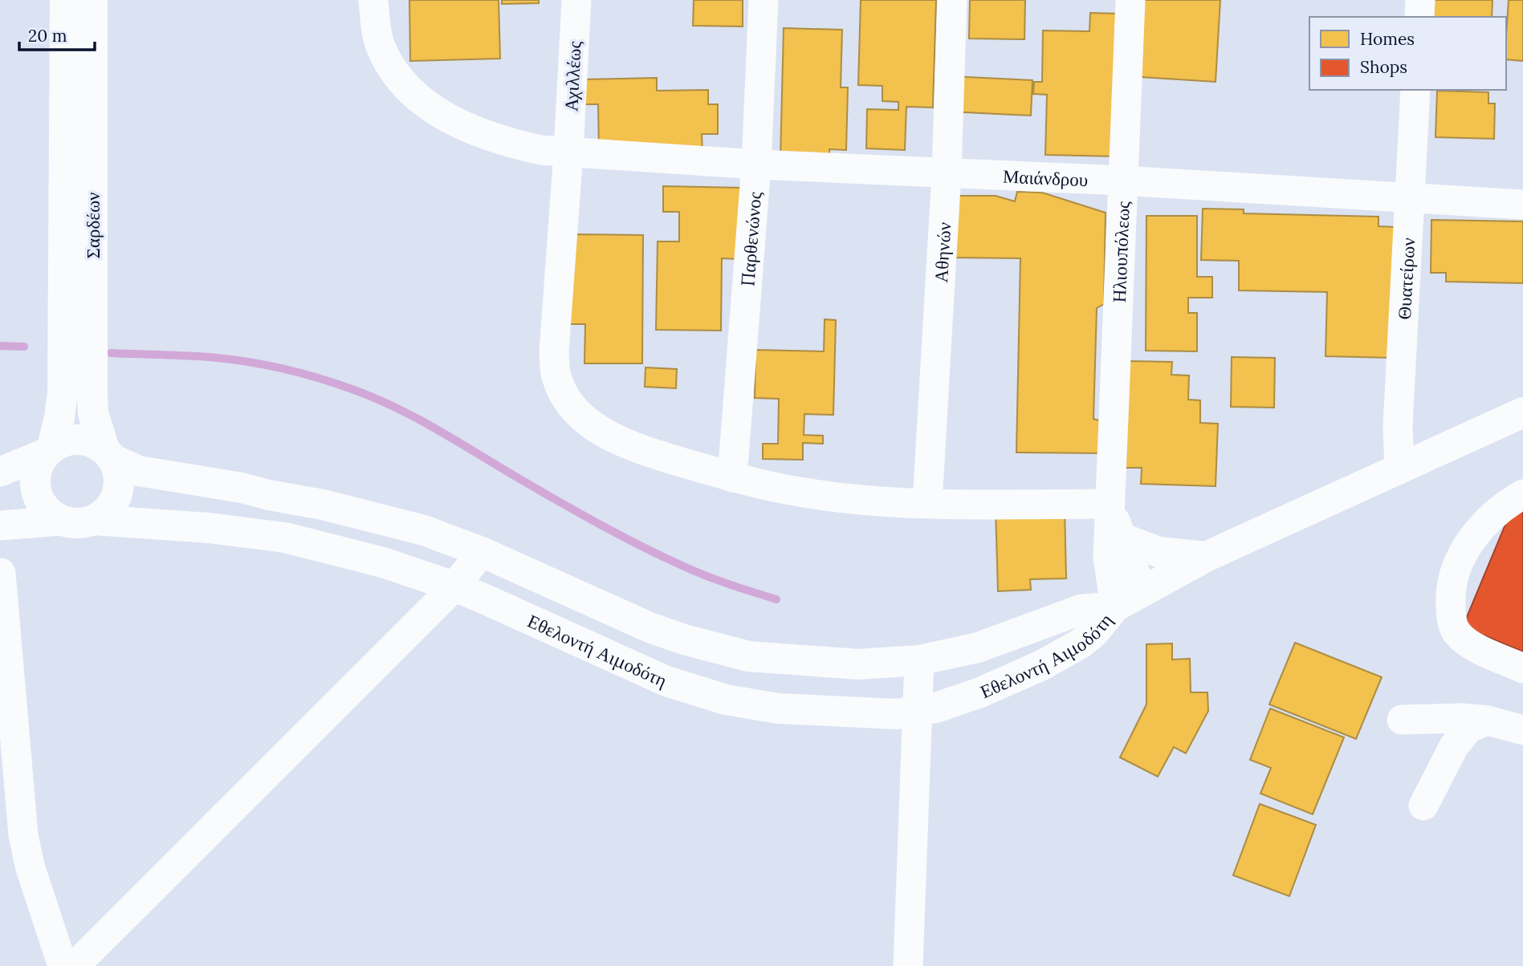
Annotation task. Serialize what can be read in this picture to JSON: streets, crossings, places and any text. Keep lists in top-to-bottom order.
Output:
{
  "streets": {
    "main road": ["Σαρδέων", "Εθελοντή Αιμοδότη"],
    "street": [
      "Αχιλλέως",
      "Μαιάνδρου",
      "Παρθενώνος",
      "Αθηνών",
      "Ηλιουπόλεως",
      "Θυατείρων"
    ]
  },
  "crossings": [
    ["Αχιλλέως", "Μαιάνδρου"],
    ["Αχιλλέως", "Παρθενώνος"],
    ["Μαιάνδρου", "Παρθενώνος"],
    ["Μαιάνδρου", "Αθηνών"],
    ["Μαιάνδρου", "Ηλιουπόλεως"],
    ["Μαιάνδρου", "Θυατείρων"],
    ["Σαρδέων", "Εθελοντή Αιμοδότη"],
    ["Ηλιουπόλεως", "Εθελοντή Αιμοδότη"]
  ],
  "legend": ["Homes", "Shops"],
  "scale_bar": "20 m"
}
